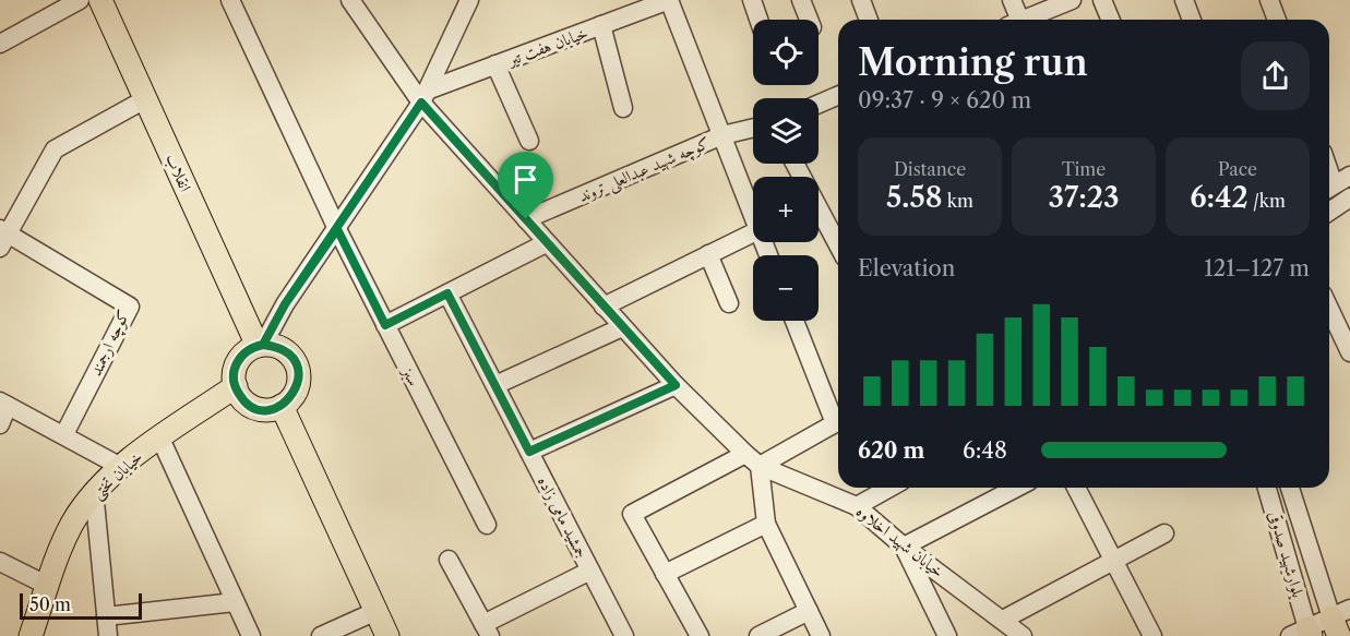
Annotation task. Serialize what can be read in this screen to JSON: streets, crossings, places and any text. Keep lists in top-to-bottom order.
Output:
{
  "streets": {
    "main road": ["انقلاب", "خیابان تختی"],
    "street": [
      "خیابان هفت تیر",
      "کوچه شهید عبدالعلی تروند",
      "کوچه ارجمند",
      "سبز",
      "جمشید مامی زاده",
      "خیابان شهید اخلاوه",
      "بلوارشهید صدوقی"
    ]
  },
  "crossings": [
    ["خیابان هفت تیر", "خیابان شهید اخلاوه"],
    ["کوچه شهید عبدالعلی تروند", "خیابان شهید اخلاوه"],
    ["انقلاب", "خیابان تختی"]
  ],
  "scale_bar": "50 m",
  "page": {
    "map_buttons": ["+", "−"],
    "heading": ["Morning run", "09:37 · 9 × 620 m"],
    "stats": [
      ["Distance", "5.58 km"],
      ["Time", "37:23"],
      ["Pace", "6:42 /km"]
    ],
    "chart": ["Elevation", "121–127 m"],
    "list": [
      {
        "name": "620 m",
        "note": "6:48"
      }
    ],
    "scale": "50 m"
  }
}
